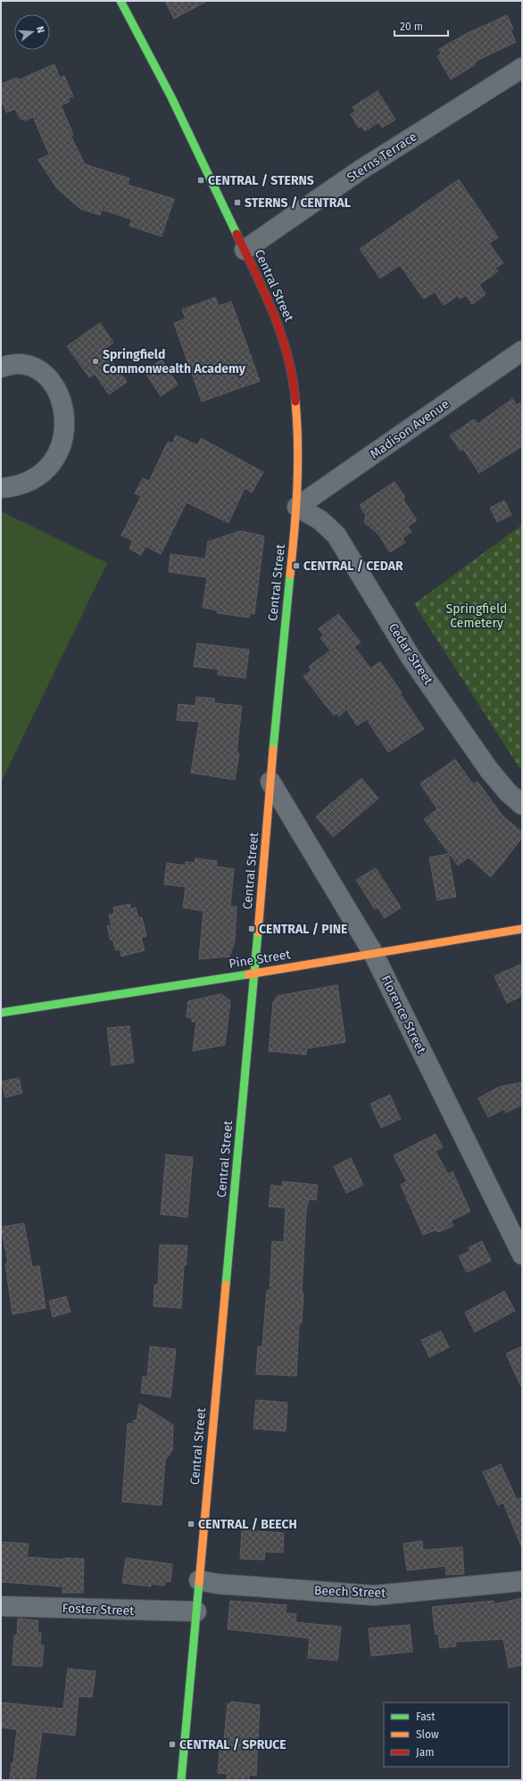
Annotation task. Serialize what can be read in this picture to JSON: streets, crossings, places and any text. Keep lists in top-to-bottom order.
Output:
{
  "streets": {
    "main road": ["Central Street", "Pine Street"],
    "street": [
      "Sterns Terrace",
      "Madison Avenue",
      "Cedar Street",
      "Florence Street",
      "Beech Street",
      "Foster Street"
    ]
  },
  "crossings": [
    ["Sterns Terrace", "Central Street"],
    ["Central Street", "Madison Avenue"],
    ["Central Street", "Cedar Street"],
    ["Central Street", "Pine Street"],
    ["Central Street", "Florence Street"],
    ["Central Street", "Beech Street"],
    ["Central Street", "Foster Street"],
    ["Madison Avenue", "Cedar Street"],
    ["Pine Street", "Florence Street"]
  ],
  "parks": ["Springfield Cemetery"],
  "places": {
    "transit": [
      "CENTRAL / STERNS",
      "STERNS / CENTRAL",
      "CENTRAL / CEDAR",
      "CENTRAL / PINE",
      "CENTRAL / BEECH",
      "CENTRAL / SPRUCE"
    ],
    "other": ["Springfield Commonwealth Academy"]
  },
  "legend": ["Fast", "Slow", "Jam"],
  "scale_bar": "20 m",
  "north": "right"
}
